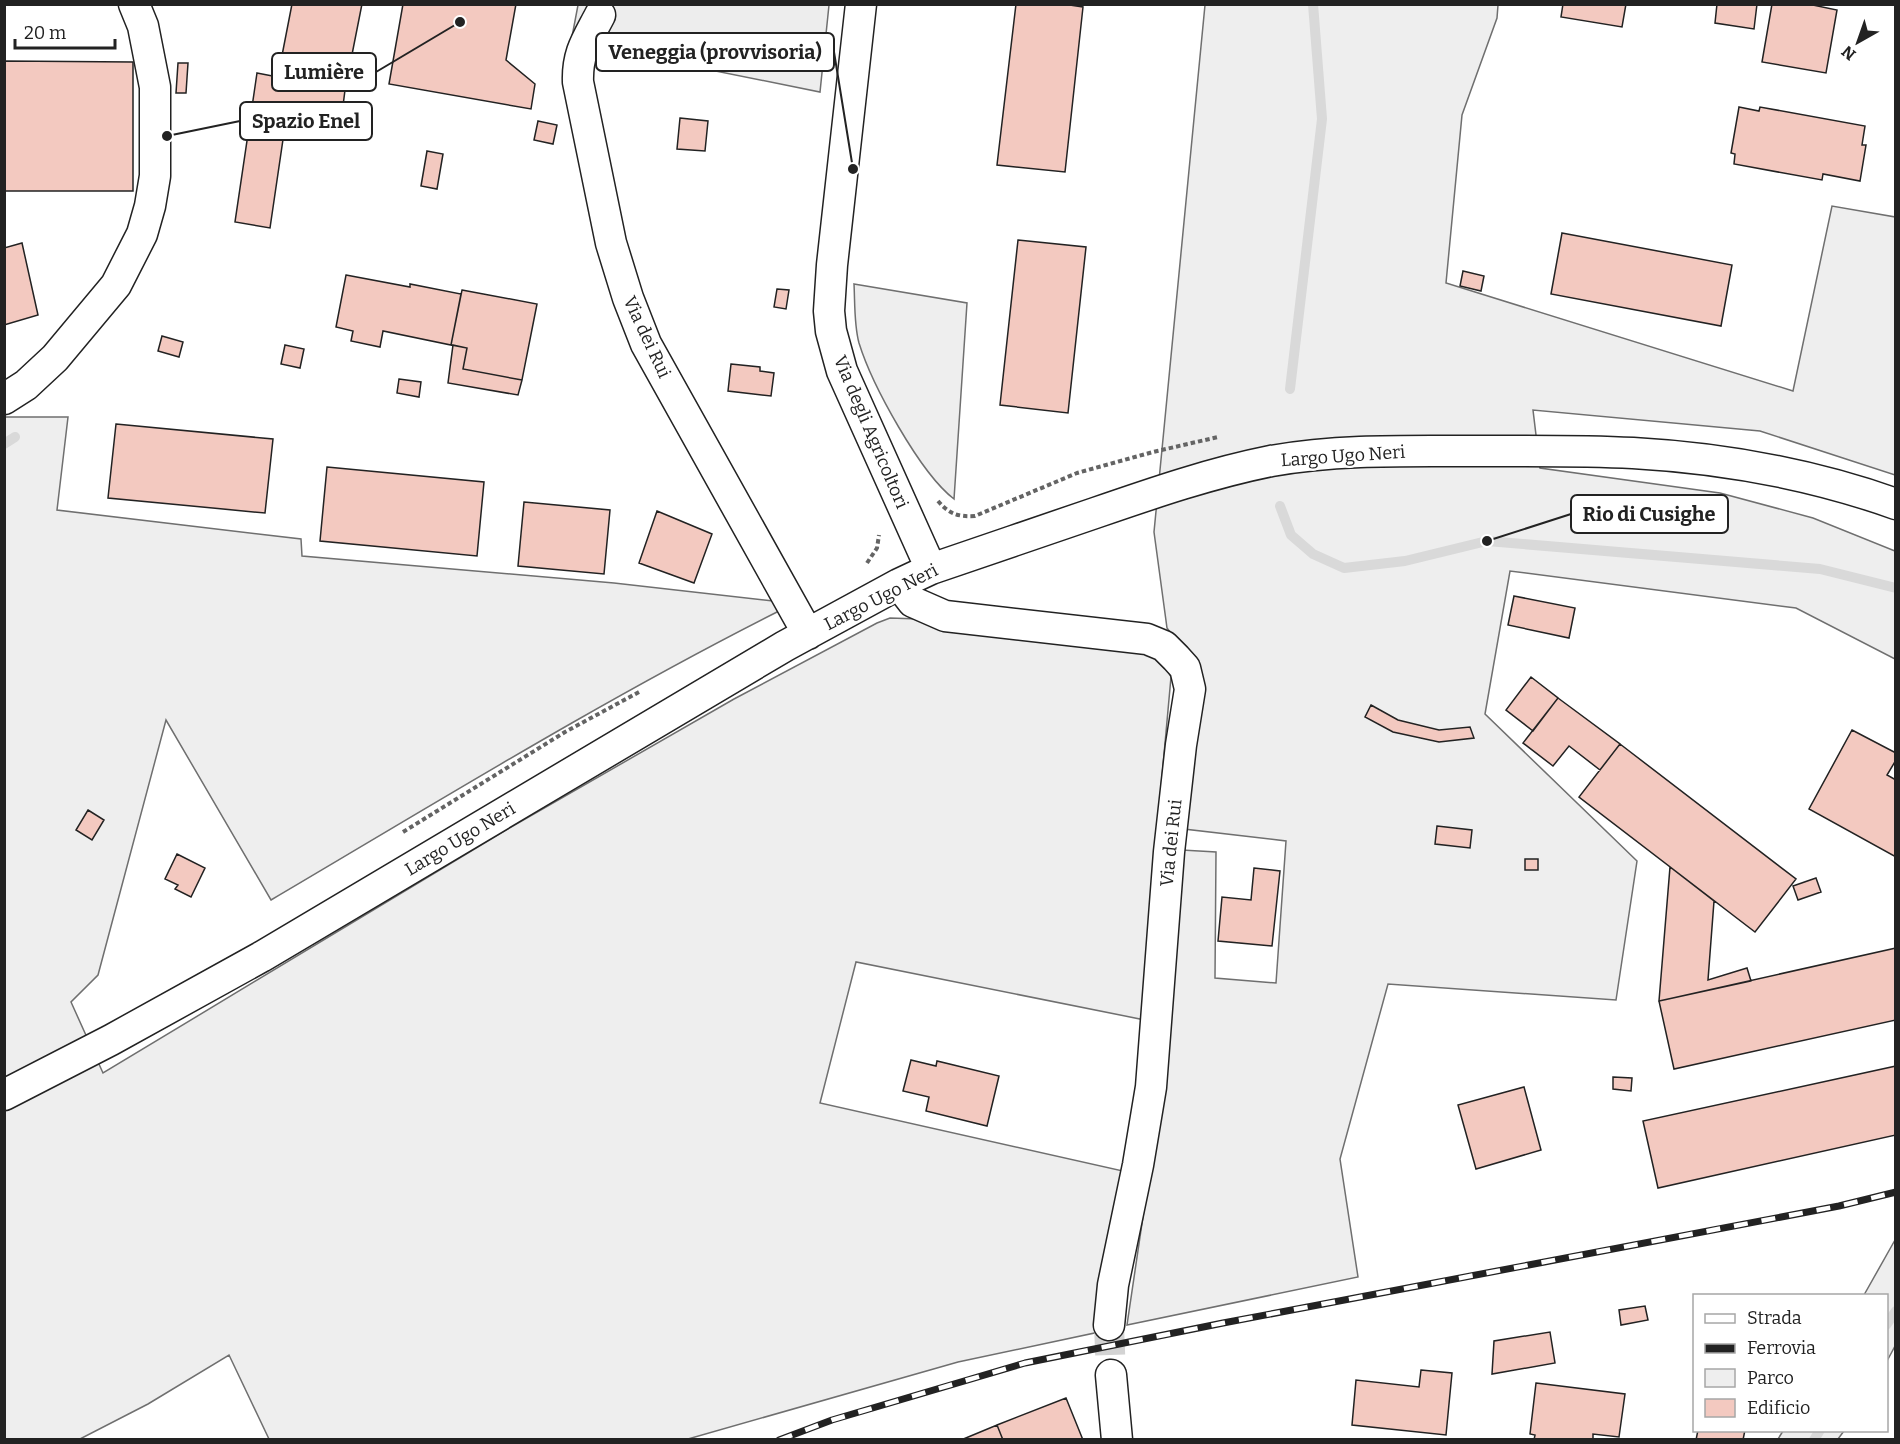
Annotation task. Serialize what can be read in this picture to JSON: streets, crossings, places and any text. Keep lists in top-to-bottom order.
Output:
{
  "streets": {
    "street": ["Via dei Rui", "Via degli Agricoltori", "Largo Ugo Neri"]
  },
  "crossings": [
    ["Via dei Rui", "Largo Ugo Neri"],
    ["Via degli Agricoltori", "Largo Ugo Neri"]
  ],
  "places": [
    "Lumière",
    "Spazio Enel",
    "Veneggia (provvisoria)",
    "Rio di Cusighe"
  ],
  "legend": [
    "Strada",
    "Ferrovia",
    "Parco",
    "Edificio"
  ],
  "scale_bar": "20 m",
  "north": "bottom left"
}
